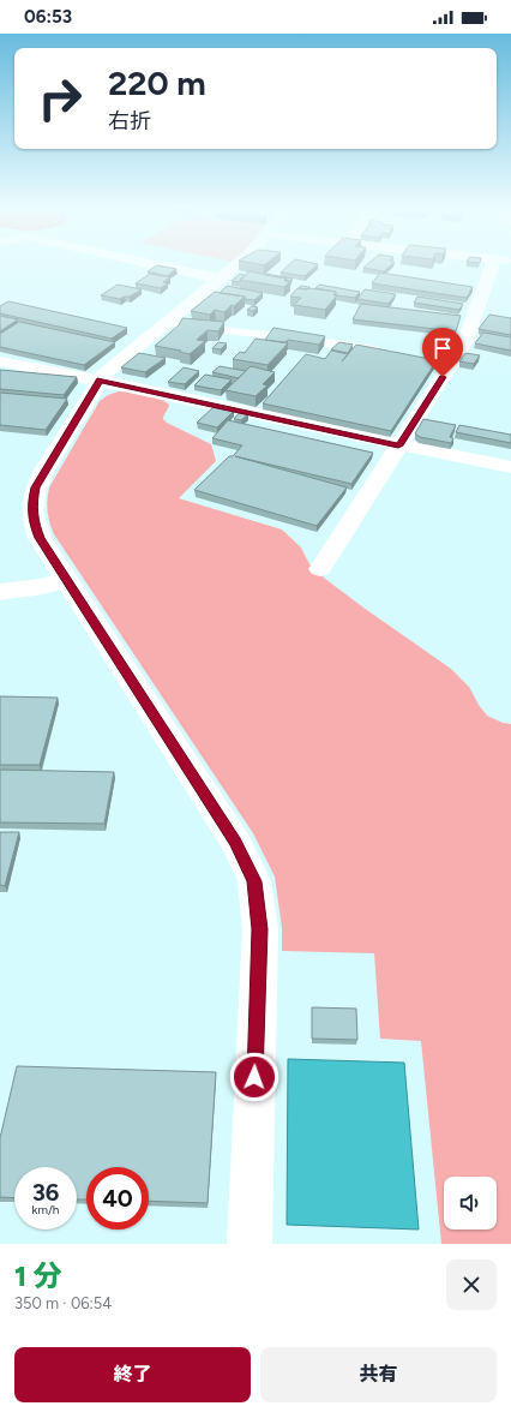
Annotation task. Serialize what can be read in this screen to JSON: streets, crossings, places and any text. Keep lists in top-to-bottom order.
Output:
{
  "page": {
    "status": "06:53",
    "turn": ["220 m", "右折"],
    "speed": "36 km/h",
    "limit": "40",
    "heading": ["1 分", "350 m · 06:54"],
    "buttons": ["終了", "共有"]
  }
}
